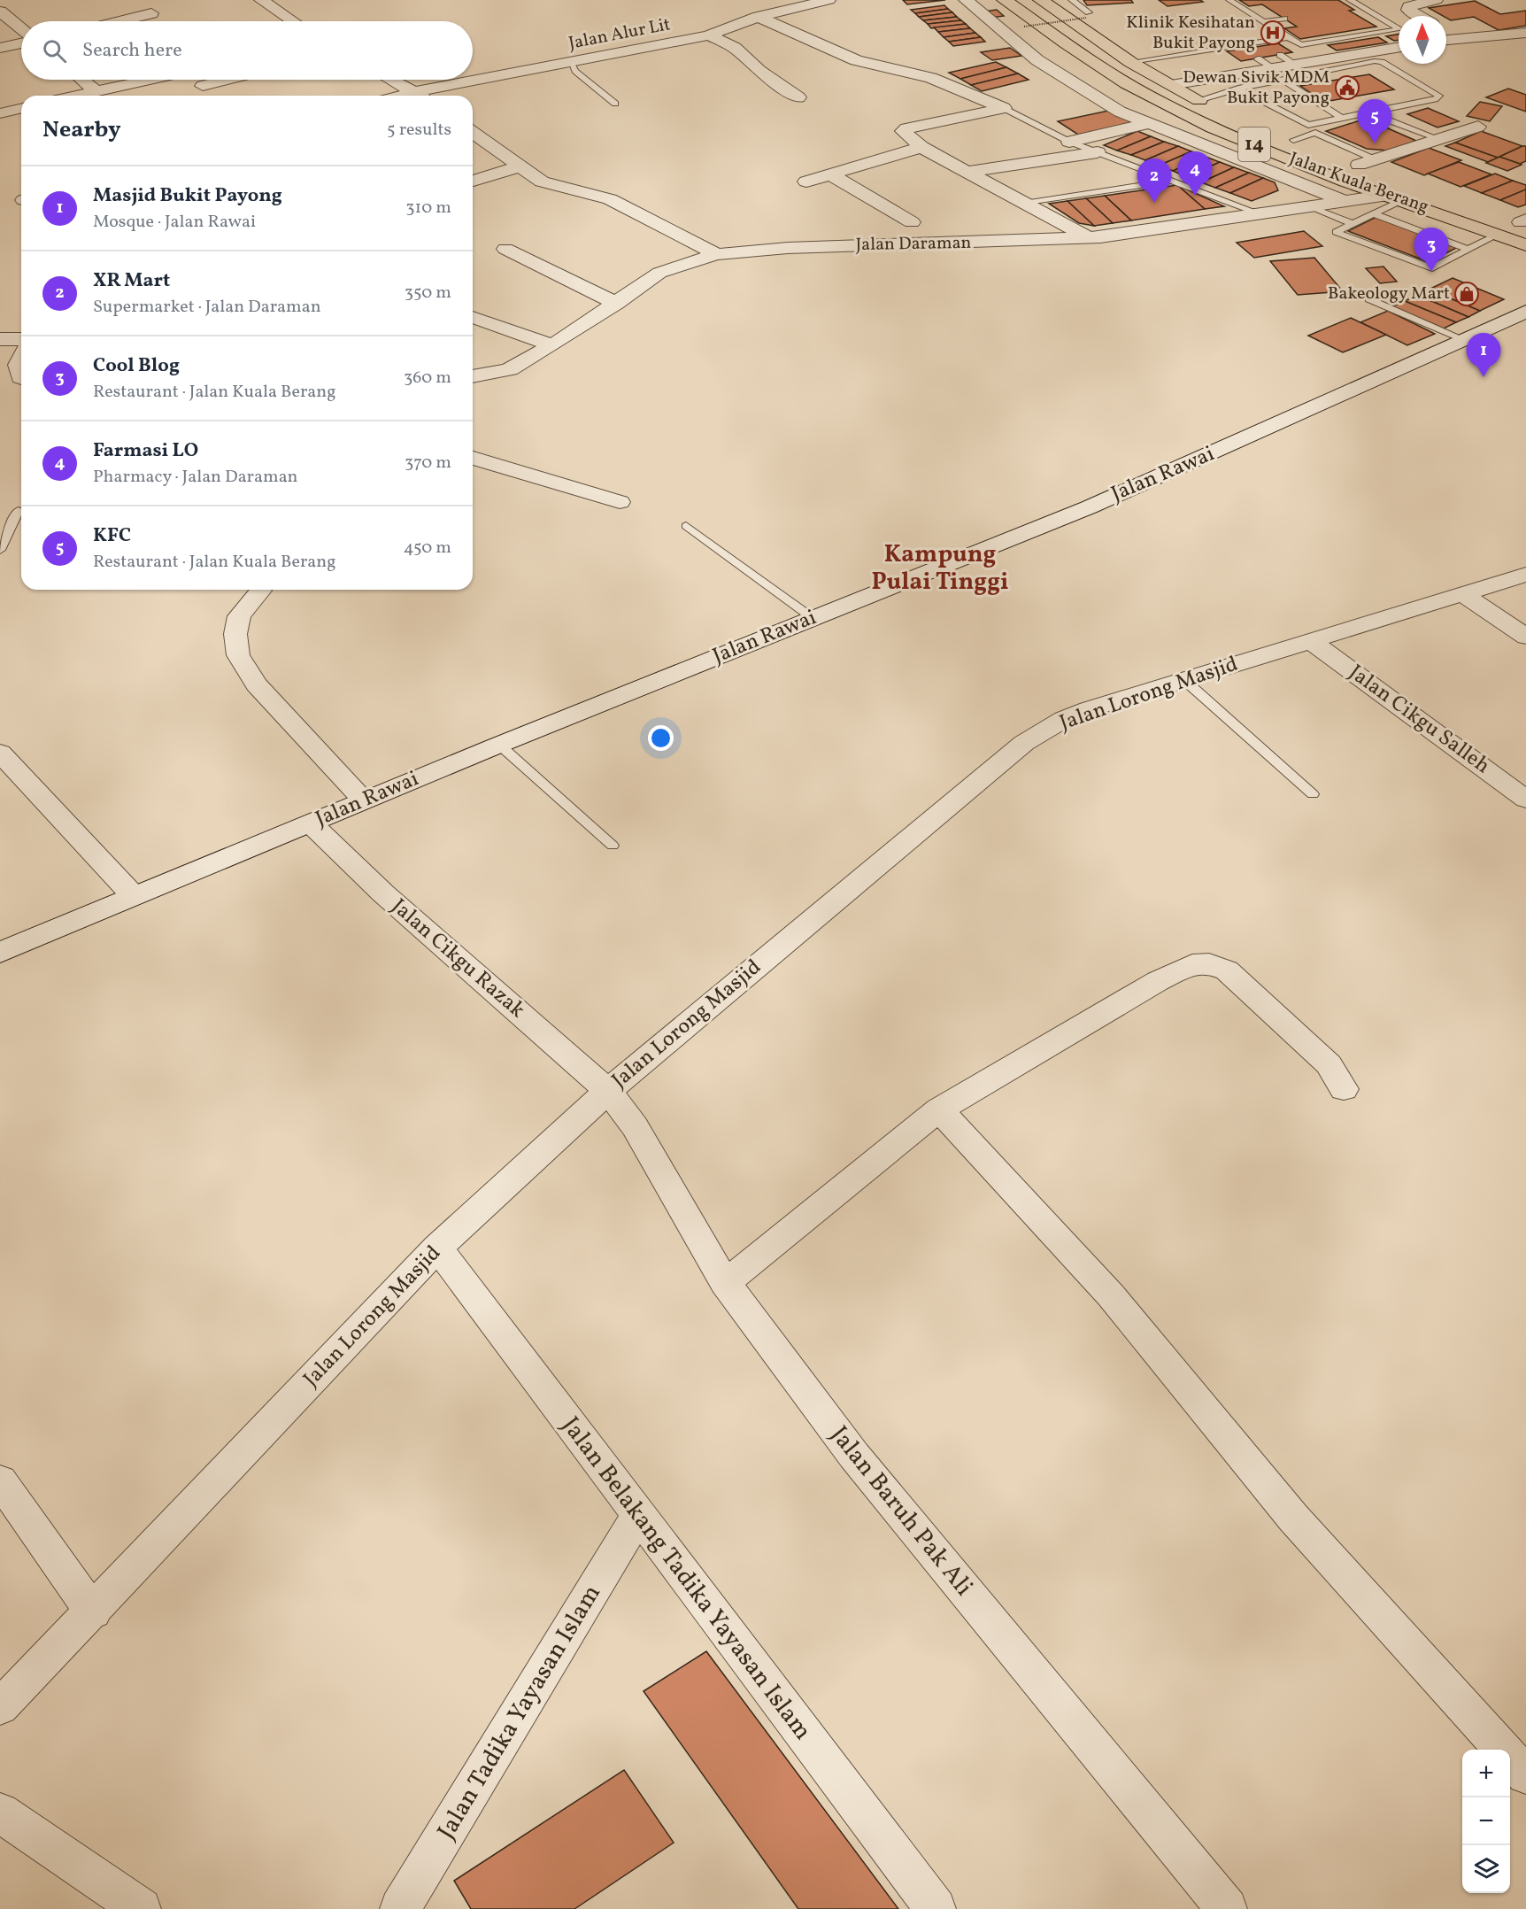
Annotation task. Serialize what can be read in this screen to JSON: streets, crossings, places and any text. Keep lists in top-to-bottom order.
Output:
{
  "streets": {
    "highway": ["14", "Jalan Kuala Berang"],
    "main road": ["Jalan Rawai"],
    "street": [
      "Jalan Alur Lit",
      "Jalan Daraman",
      "Jalan Lorong Masjid",
      "Jalan Cikgu Salleh",
      "Jalan Cikgu Razak",
      "Jalan Baruh Pak Ali",
      "Jalan Belakang Tadika Yayasan Islam",
      "Jalan Tadika Yayasan Islam"
    ]
  },
  "crossings": [
    ["Jalan Kuala Berang", "Jalan Daraman"],
    ["Jalan Rawai", "Jalan Cikgu Razak"],
    ["Jalan Lorong Masjid", "Jalan Cikgu Salleh"],
    ["Jalan Lorong Masjid", "Jalan Cikgu Razak"],
    ["Jalan Lorong Masjid", "Jalan Baruh Pak Ali"],
    ["Jalan Lorong Masjid", "Jalan Belakang Tadika Yayasan Islam"],
    ["Jalan Cikgu Razak", "Jalan Baruh Pak Ali"],
    ["Jalan Belakang Tadika Yayasan Islam", "Jalan Tadika Yayasan Islam"]
  ],
  "districts": ["Kampung Pulai Tinggi"],
  "places": {
    "hospital": ["Klinik Kesihatan Bukit Payong"],
    "public building": ["Dewan Sivik MDM Bukit Payong"],
    "shop": ["Bakeology Mart"]
  },
  "north": "top",
  "page": {
    "search": "Search here",
    "heading": ["Nearby", "5 results"],
    "pins": [
      "5",
      "4",
      "2",
      "3",
      "1"
    ],
    "list": [
      {
        "mark": "1",
        "name": "Masjid Bukit Payong",
        "note": "Mosque · Jalan Rawai",
        "value": "310 m"
      },
      {
        "mark": "2",
        "name": "XR Mart",
        "note": "Supermarket · Jalan Daraman",
        "value": "350 m"
      },
      {
        "mark": "3",
        "name": "Cool Blog",
        "note": "Restaurant · Jalan Kuala Berang",
        "value": "360 m"
      },
      {
        "mark": "4",
        "name": "Farmasi LO",
        "note": "Pharmacy · Jalan Daraman",
        "value": "370 m"
      },
      {
        "mark": "5",
        "name": "KFC",
        "note": "Restaurant · Jalan Kuala Berang",
        "value": "450 m"
      }
    ],
    "map_buttons": ["+", "−"]
  }
}
